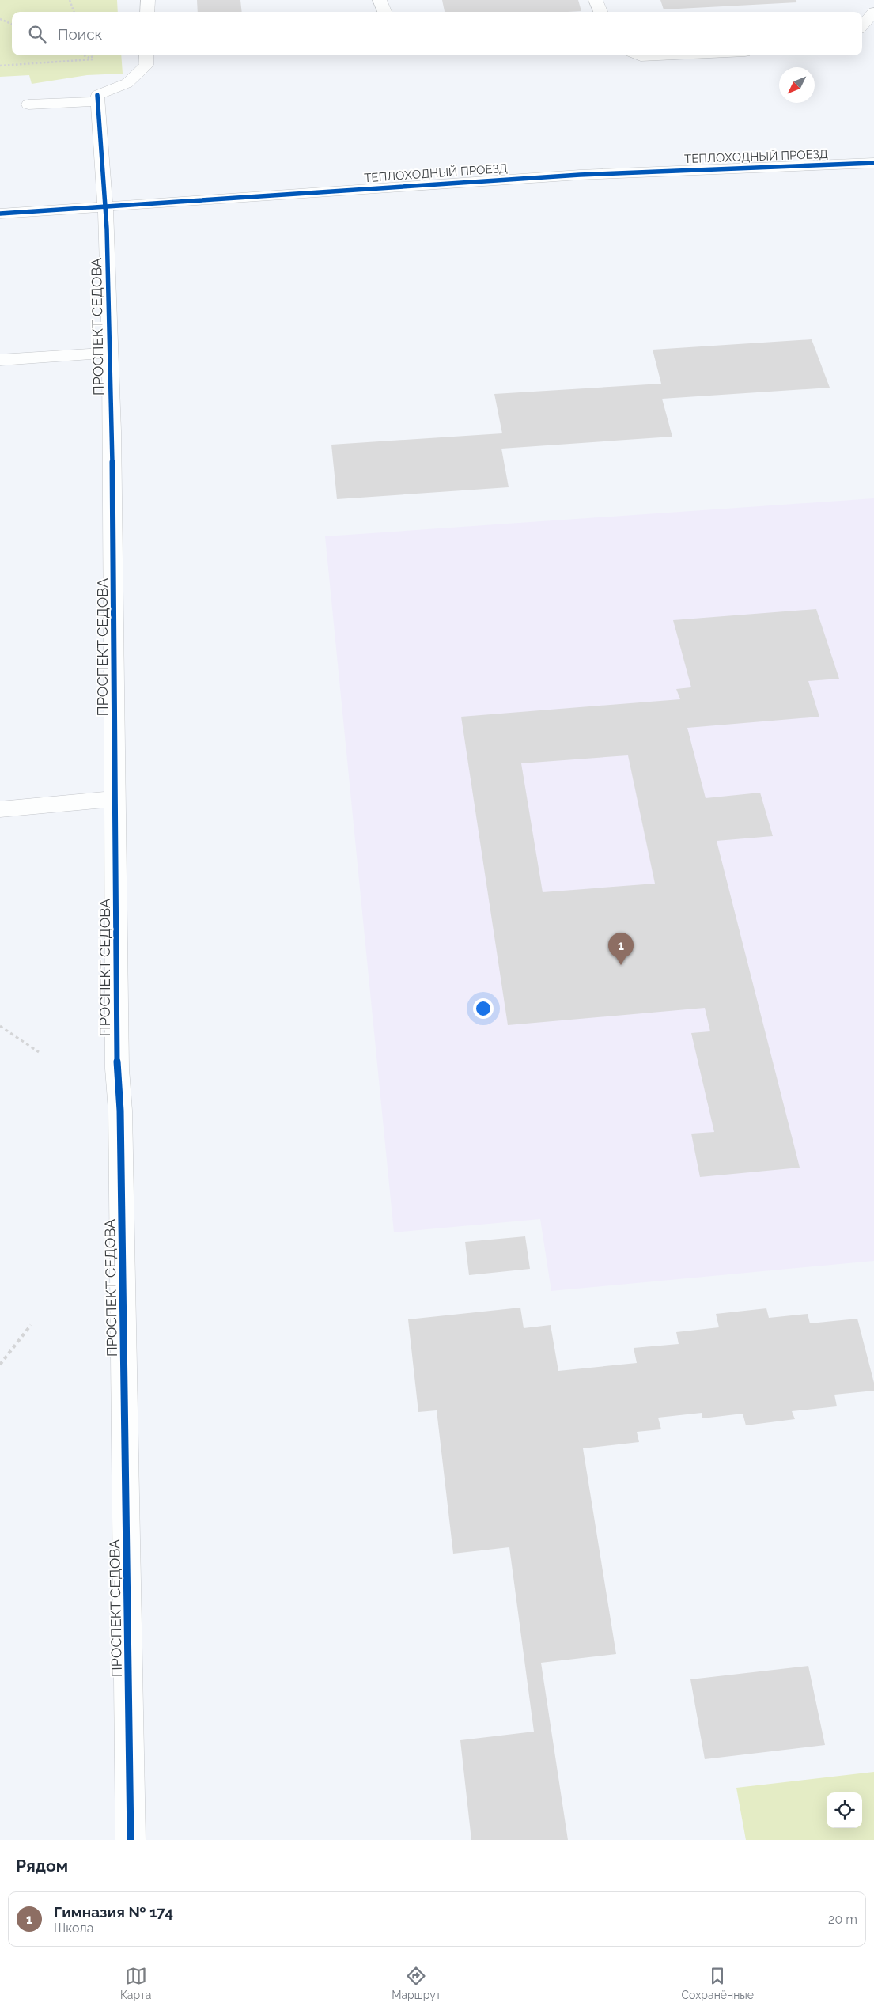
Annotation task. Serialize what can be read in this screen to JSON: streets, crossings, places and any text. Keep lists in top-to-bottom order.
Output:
{
  "streets": {
    "street": ["ТЕПЛОХОДНЫЙ ПРОЕЗД", "ПРОСПЕКТ СЕДОВА"]
  },
  "crossings": [
    ["ТЕПЛОХОДНЫЙ ПРОЕЗД", "ПРОСПЕКТ СЕДОВА"]
  ],
  "north": "bottom left",
  "page": {
    "search": "Поиск",
    "pins": "1",
    "heading": "Рядом",
    "list": [
      {
        "mark": "1",
        "name": "Гимназия № 174",
        "note": "Школа",
        "value": "20 m"
      }
    ],
    "nav": ["Карта", "Маршрут", "Сохранённые"]
  }
}
